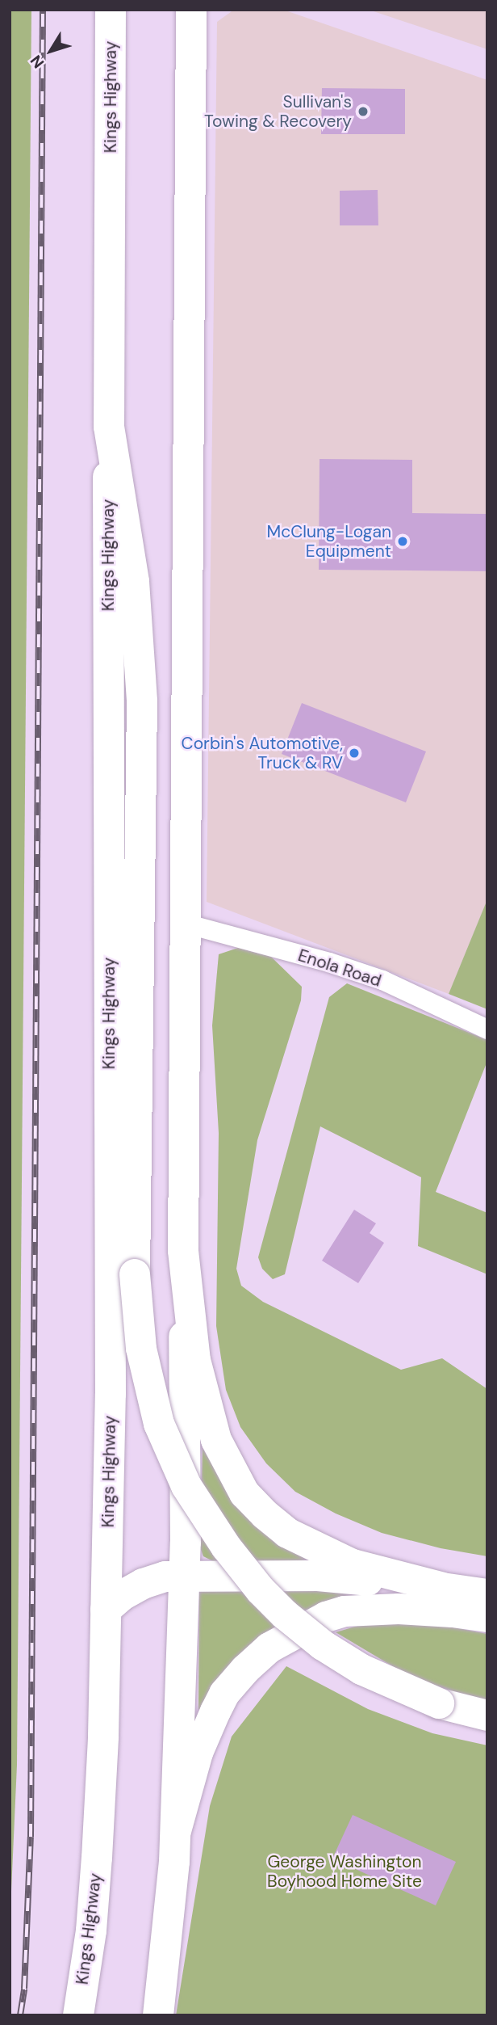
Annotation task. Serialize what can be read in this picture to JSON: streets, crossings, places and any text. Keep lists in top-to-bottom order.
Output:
{
  "streets": {
    "main road": ["Kings Highway"],
    "street": ["Enola Road"]
  },
  "parks": ["George Washington Boyhood Home Site"],
  "places": ["Sullivan's Towing & Recovery", "McClung-Logan Equipment", "Corbin's Automotive, Truck & RV"],
  "north": "bottom left"
}
